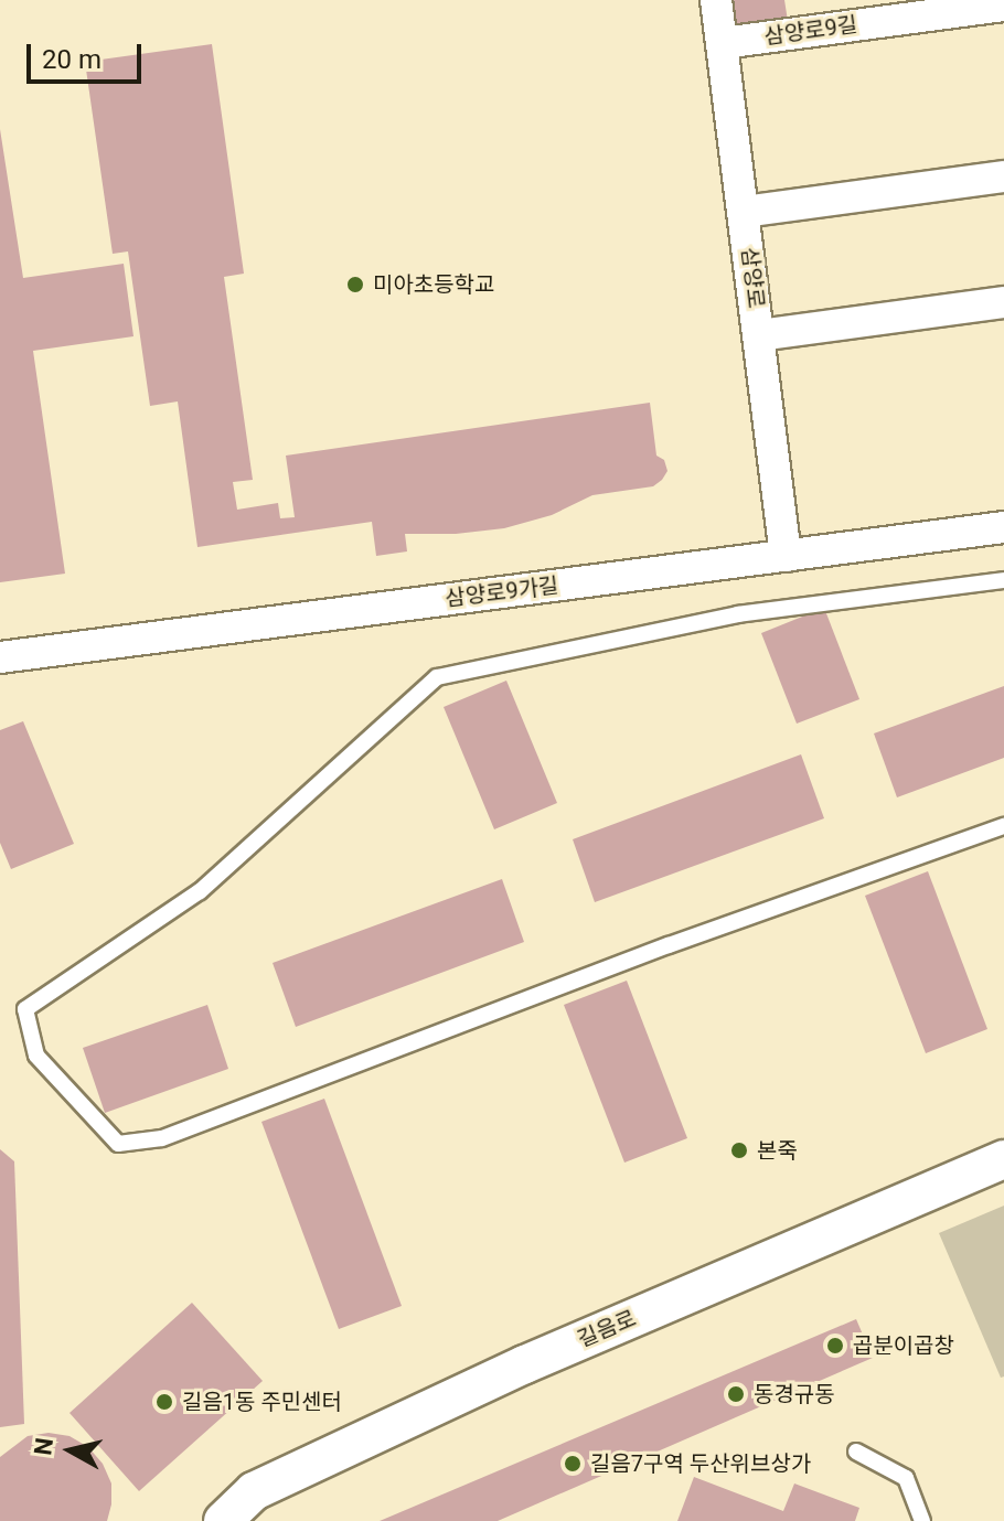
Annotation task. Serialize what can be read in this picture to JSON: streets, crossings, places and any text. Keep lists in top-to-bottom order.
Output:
{
  "streets": {
    "street": [
      "삼양로9길",
      "삼양로",
      "삼양로9가길",
      "길음로"
    ]
  },
  "crossings": [
    ["삼양로9길", "삼양로"],
    ["삼양로", "삼양로9가길"]
  ],
  "places": [
    "미아초등학교",
    "본죽",
    "곱분이곱창",
    "동경규동",
    "길음1동 주민센터",
    "길음7구역 두산위브상가"
  ],
  "scale_bar": "20 m",
  "north": "left"
}
